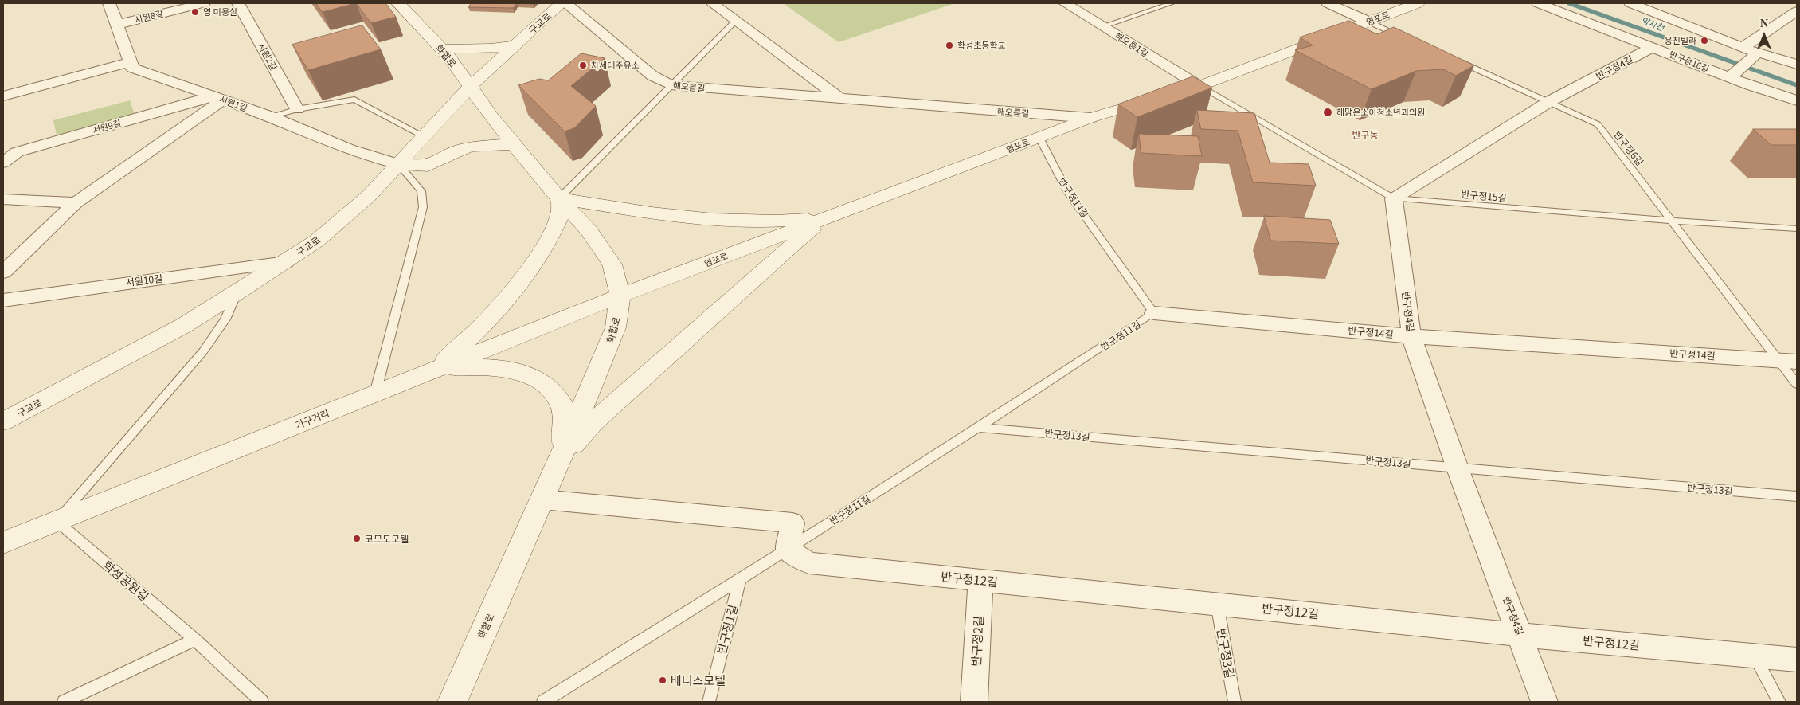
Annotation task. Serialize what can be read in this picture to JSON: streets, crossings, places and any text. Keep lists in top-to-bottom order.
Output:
{
  "streets": {
    "main road": [
      "염포로",
      "구교로",
      "화합로",
      "가구거리"
    ],
    "street": [
      "서원8길",
      "해오름1길",
      "서원2길",
      "반구정16길",
      "반구정4길",
      "해오름길",
      "서원1길",
      "서원9길",
      "반구정14길",
      "서원10길",
      "반구정12길",
      "반구정2길"
    ],
    "lane": [
      "반구정6길",
      "반구정15길",
      "반구정11길",
      "반구정13길",
      "학성공원길",
      "반구정1길",
      "반구정3길"
    ]
  },
  "crossings": [
    ["염포로", "해오름1길"],
    ["염포로", "화합로"],
    ["염포로", "해오름길"],
    ["염포로", "반구정15길"],
    ["염포로", "반구정14길"],
    ["염포로", "가구거리"],
    ["구교로", "화합로"],
    ["구교로", "서원1길"],
    ["구교로", "서원10길"],
    ["해오름1길", "반구정15길"],
    ["화합로", "가구거리"],
    ["반구정16길", "반구정4길"],
    ["반구정4길", "반구정6길"],
    ["반구정4길", "반구정15길"],
    ["반구정4길", "반구정14길"],
    ["반구정4길", "반구정13길"],
    ["반구정4길", "반구정12길"],
    ["서원1길", "서원9길"],
    ["반구정6길", "반구정15길"],
    ["반구정6길", "반구정14길"],
    ["반구정14길", "반구정11길"],
    ["반구정11길", "반구정13길"],
    ["반구정11길", "반구정12길"],
    ["반구정11길", "반구정1길"],
    ["가구거리", "학성공원길"],
    ["반구정12길", "반구정2길"],
    ["반구정12길", "반구정3길"]
  ],
  "districts": ["반구동"],
  "water": ["약사천"],
  "places": [
    "영 미용실",
    "웅진빌라",
    "학성초등학교",
    "차세대주유소",
    "해맑은소아청소년과의원",
    "코모도모텔",
    "베니스모텔"
  ],
  "north": "top"
}
